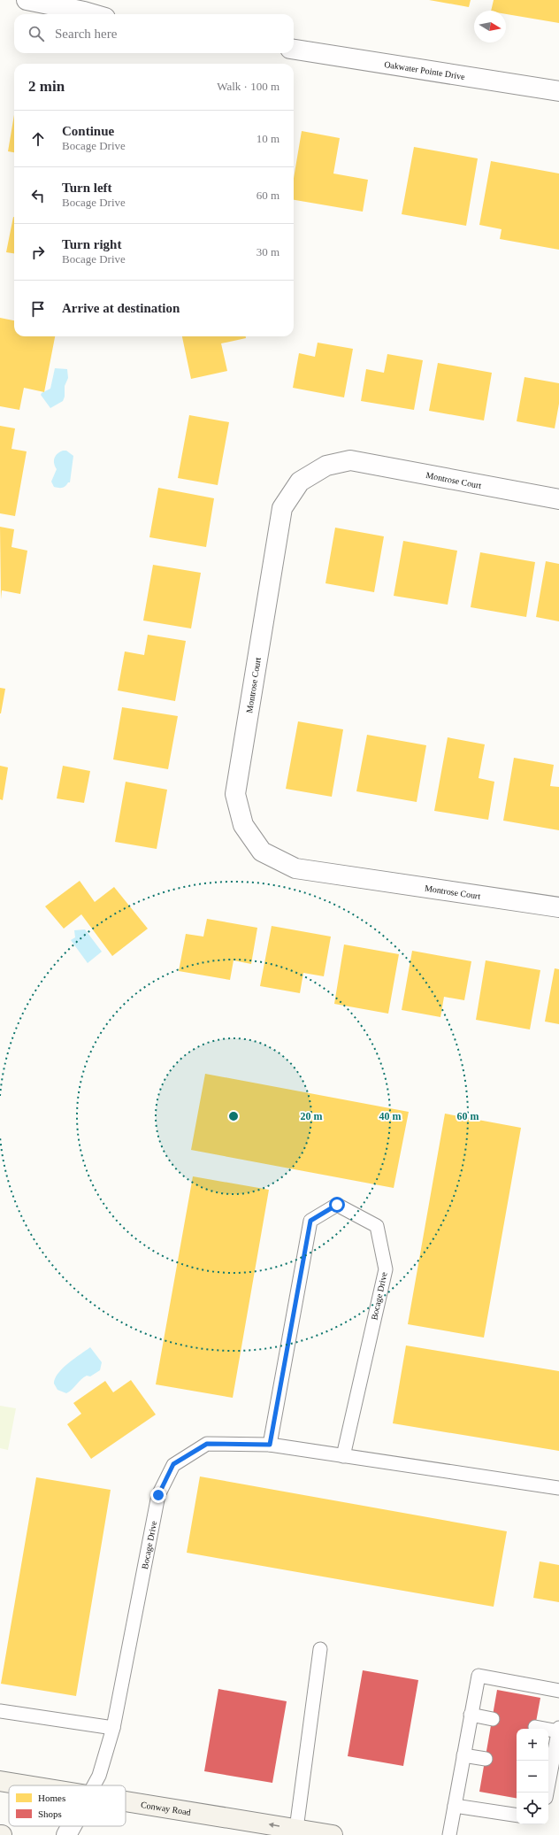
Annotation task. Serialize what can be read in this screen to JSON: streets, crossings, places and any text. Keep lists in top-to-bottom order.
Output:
{
  "streets": {
    "main road": ["Conway Road"],
    "street": ["Oakwater Pointe Drive", "Montrose Court"],
    "lane": ["Bocage Drive"]
  },
  "one_way": ["Conway Road"],
  "legend": ["Homes", "Shops"],
  "north": "right",
  "page": {
    "search": "Search here",
    "heading": ["2 min", "Walk · 100 m"],
    "list": [
      ["Continue", "Bocage Drive", "10 m"],
      ["Turn left", "Bocage Drive", "60 m"],
      ["Turn right", "Bocage Drive", "30 m"],
      "Arrive at destination"
    ],
    "map_buttons": ["+", "−"]
  },
  "rings": ["20 m", "40 m", "60 m"]
}
